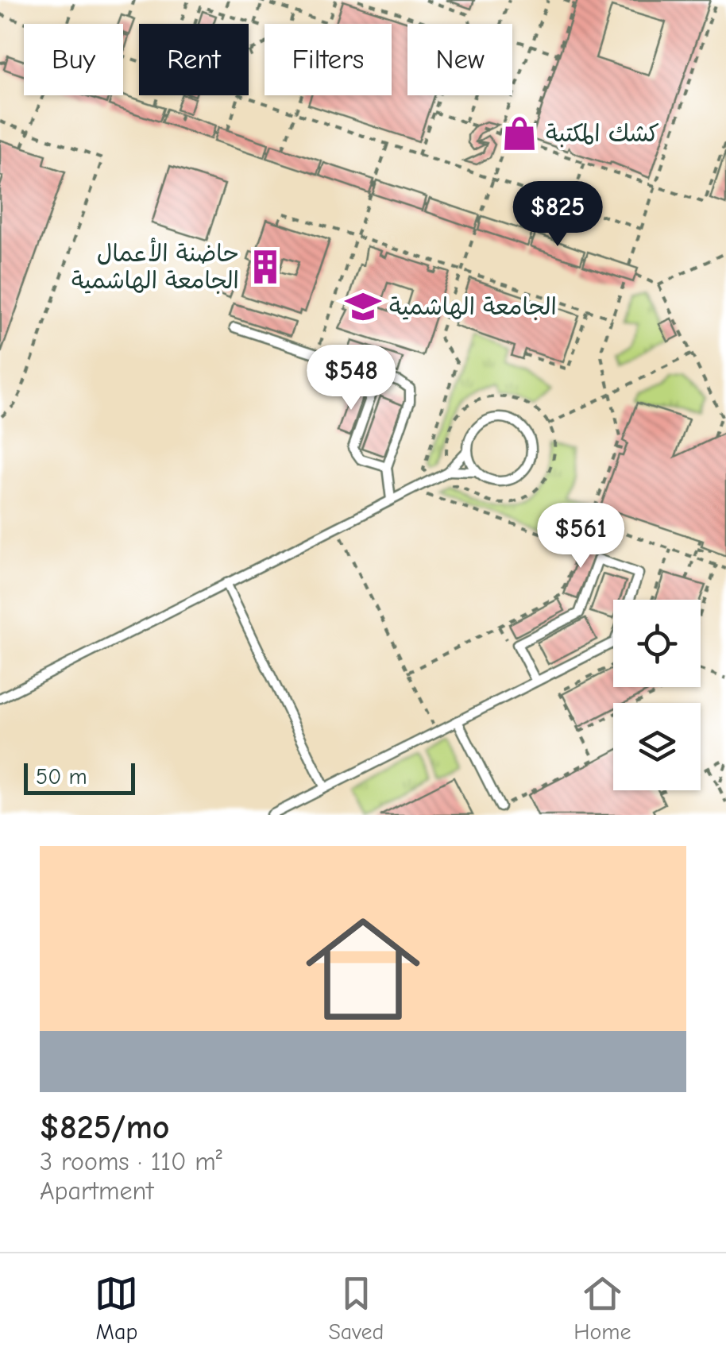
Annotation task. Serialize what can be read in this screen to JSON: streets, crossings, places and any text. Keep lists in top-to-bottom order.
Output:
{
  "places": {
    "shop": ["كشك المكتبة"],
    "building": ["حاضنة الأعمال الجامعة الهاشمية"],
    "school or university": ["الجامعة الهاشمية"]
  },
  "scale_bar": "50 m",
  "page": {
    "chip": [
      "Buy",
      "Rent",
      "Filters",
      "New"
    ],
    "price": ["$825", "$548", "$561"],
    "scale": "50 m",
    "list": [
      {
        "name": "$825/mo",
        "note": "3 rooms · 110 m² · Apartment"
      }
    ],
    "tabs": ["Map", "Saved", "Home"]
  }
}
